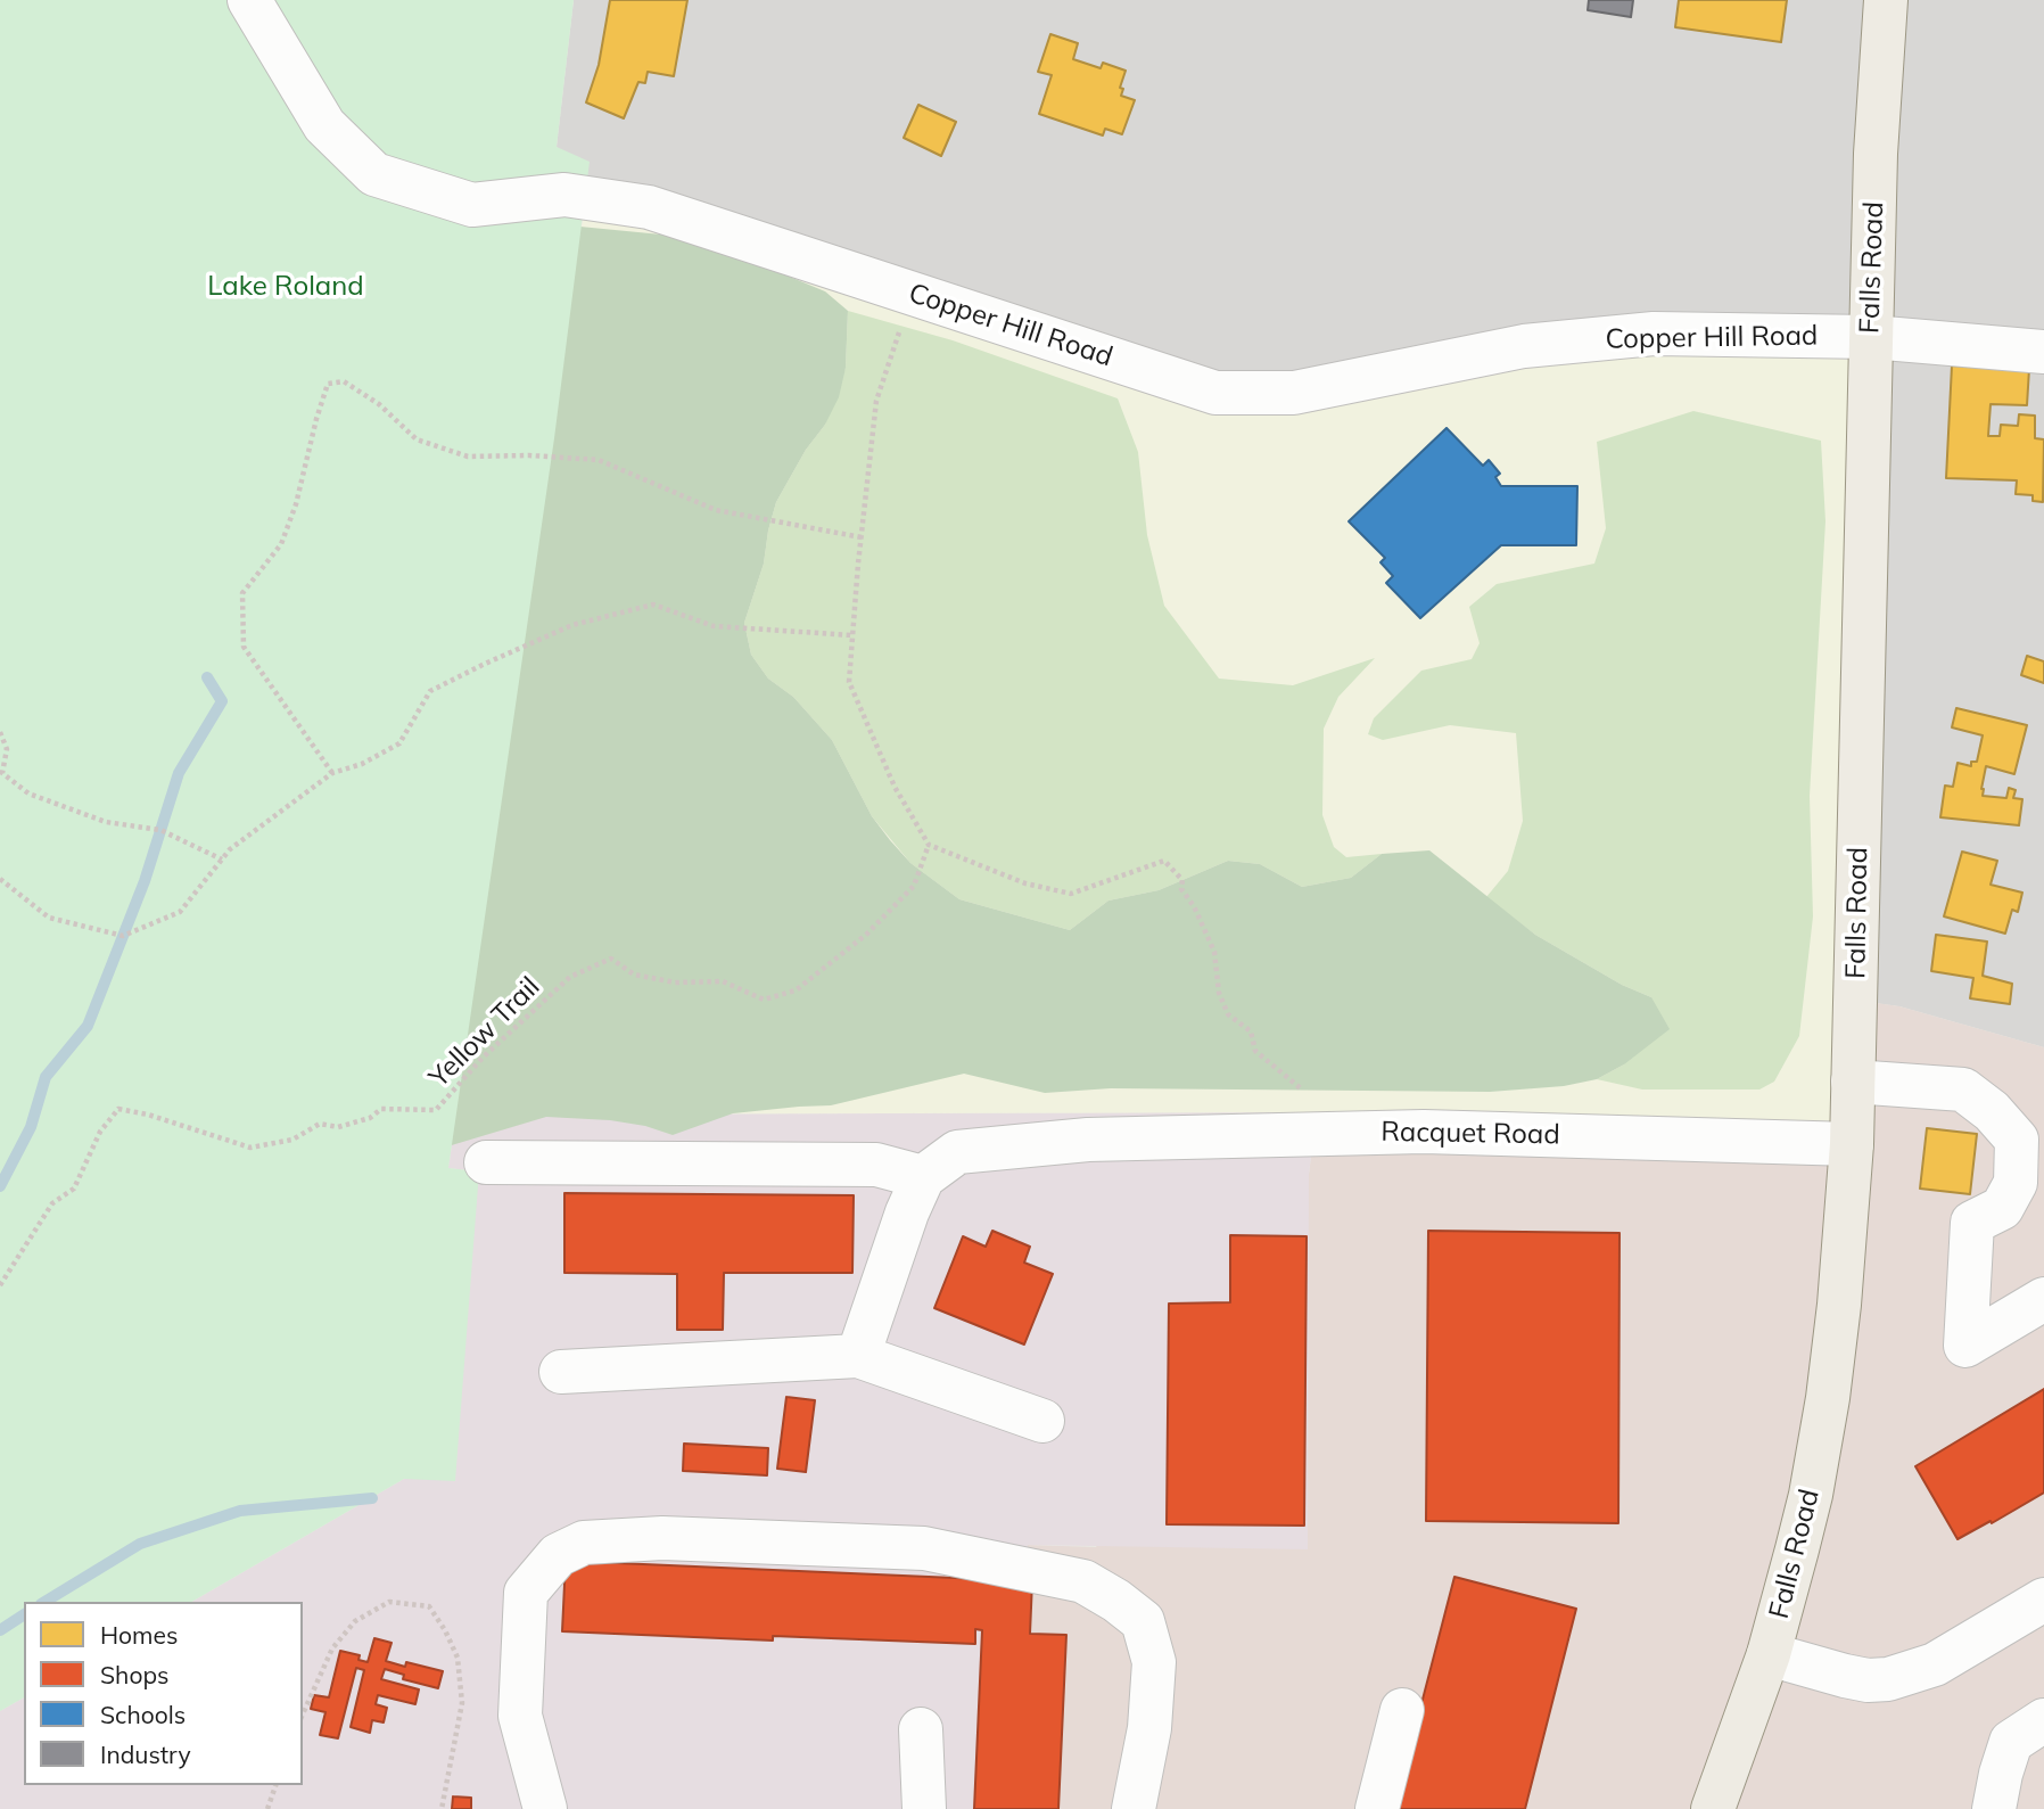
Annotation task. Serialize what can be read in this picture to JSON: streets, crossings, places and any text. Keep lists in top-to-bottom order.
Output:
{
  "streets": {
    "main road": ["Falls Road"],
    "street": ["Copper Hill Road", "Racquet Road"],
    "path": ["Yellow Trail"]
  },
  "crossings": [
    ["Falls Road", "Copper Hill Road"],
    ["Falls Road", "Racquet Road"]
  ],
  "parks": ["Lake Roland"],
  "legend": [
    "Homes",
    "Shops",
    "Schools",
    "Industry"
  ]
}
